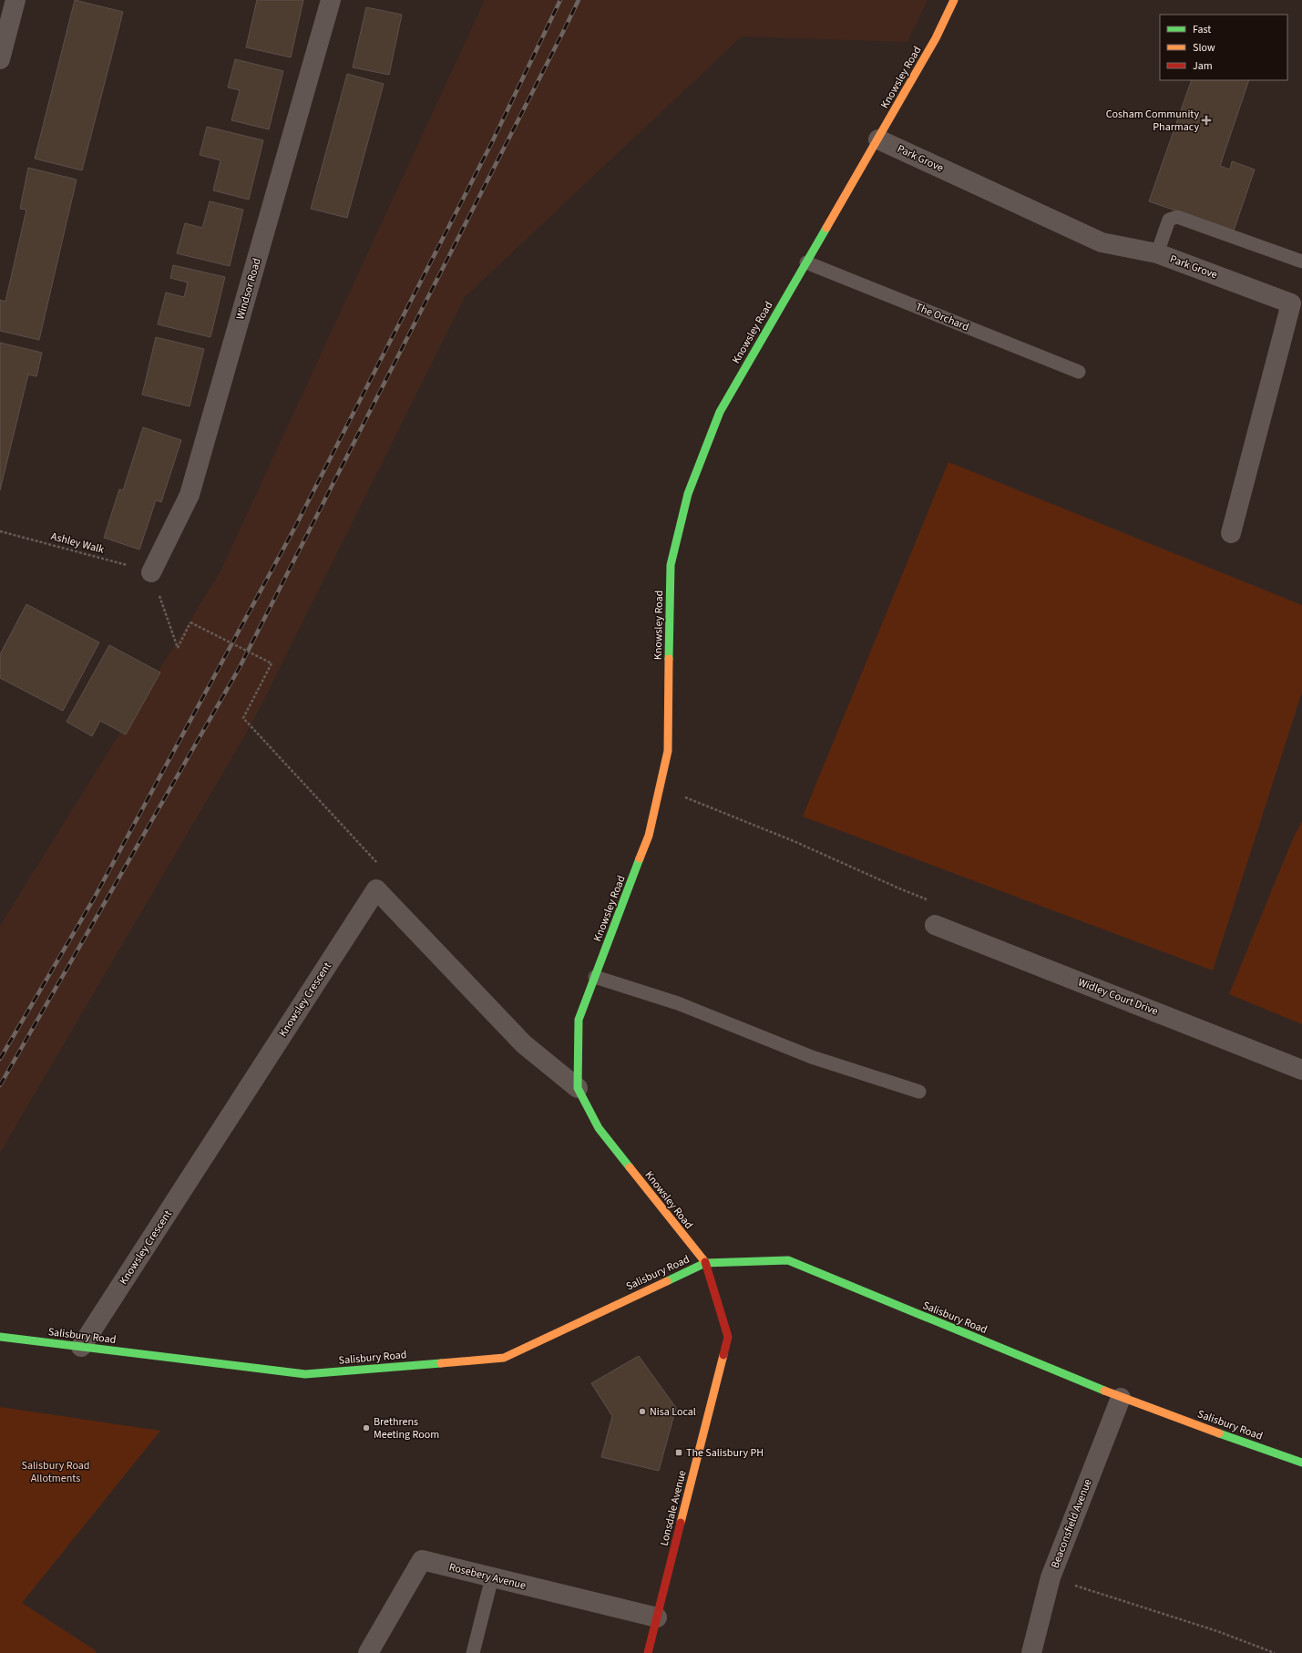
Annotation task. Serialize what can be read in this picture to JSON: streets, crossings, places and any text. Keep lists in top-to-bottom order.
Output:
{
  "streets": {
    "street": [
      "Knowsley Road",
      "Park Grove",
      "Windsor Road",
      "Widley Court Drive",
      "Knowsley Crescent",
      "Salisbury Road",
      "Lonsdale Avenue",
      "Beaconsfield Avenue",
      "Rosebery Avenue"
    ],
    "lane": ["The Orchard"],
    "path": ["Ashley Walk"]
  },
  "crossings": [
    ["Knowsley Road", "Park Grove"],
    ["Knowsley Road", "The Orchard"],
    ["Knowsley Road", "Salisbury Road"],
    ["Knowsley Road", "Lonsdale Avenue"],
    ["Windsor Road", "Ashley Walk"],
    ["Knowsley Crescent", "Salisbury Road"],
    ["Salisbury Road", "Lonsdale Avenue"],
    ["Salisbury Road", "Beaconsfield Avenue"],
    ["Lonsdale Avenue", "Rosebery Avenue"]
  ],
  "parks": ["Salisbury Road Allotments"],
  "places": {
    "health": ["Cosham Community Pharmacy"],
    "other": ["Nisa Local", "Brethrens Meeting Room"],
    "transit": ["The Salisbury PH"]
  },
  "legend": ["Fast", "Slow", "Jam"]
}
